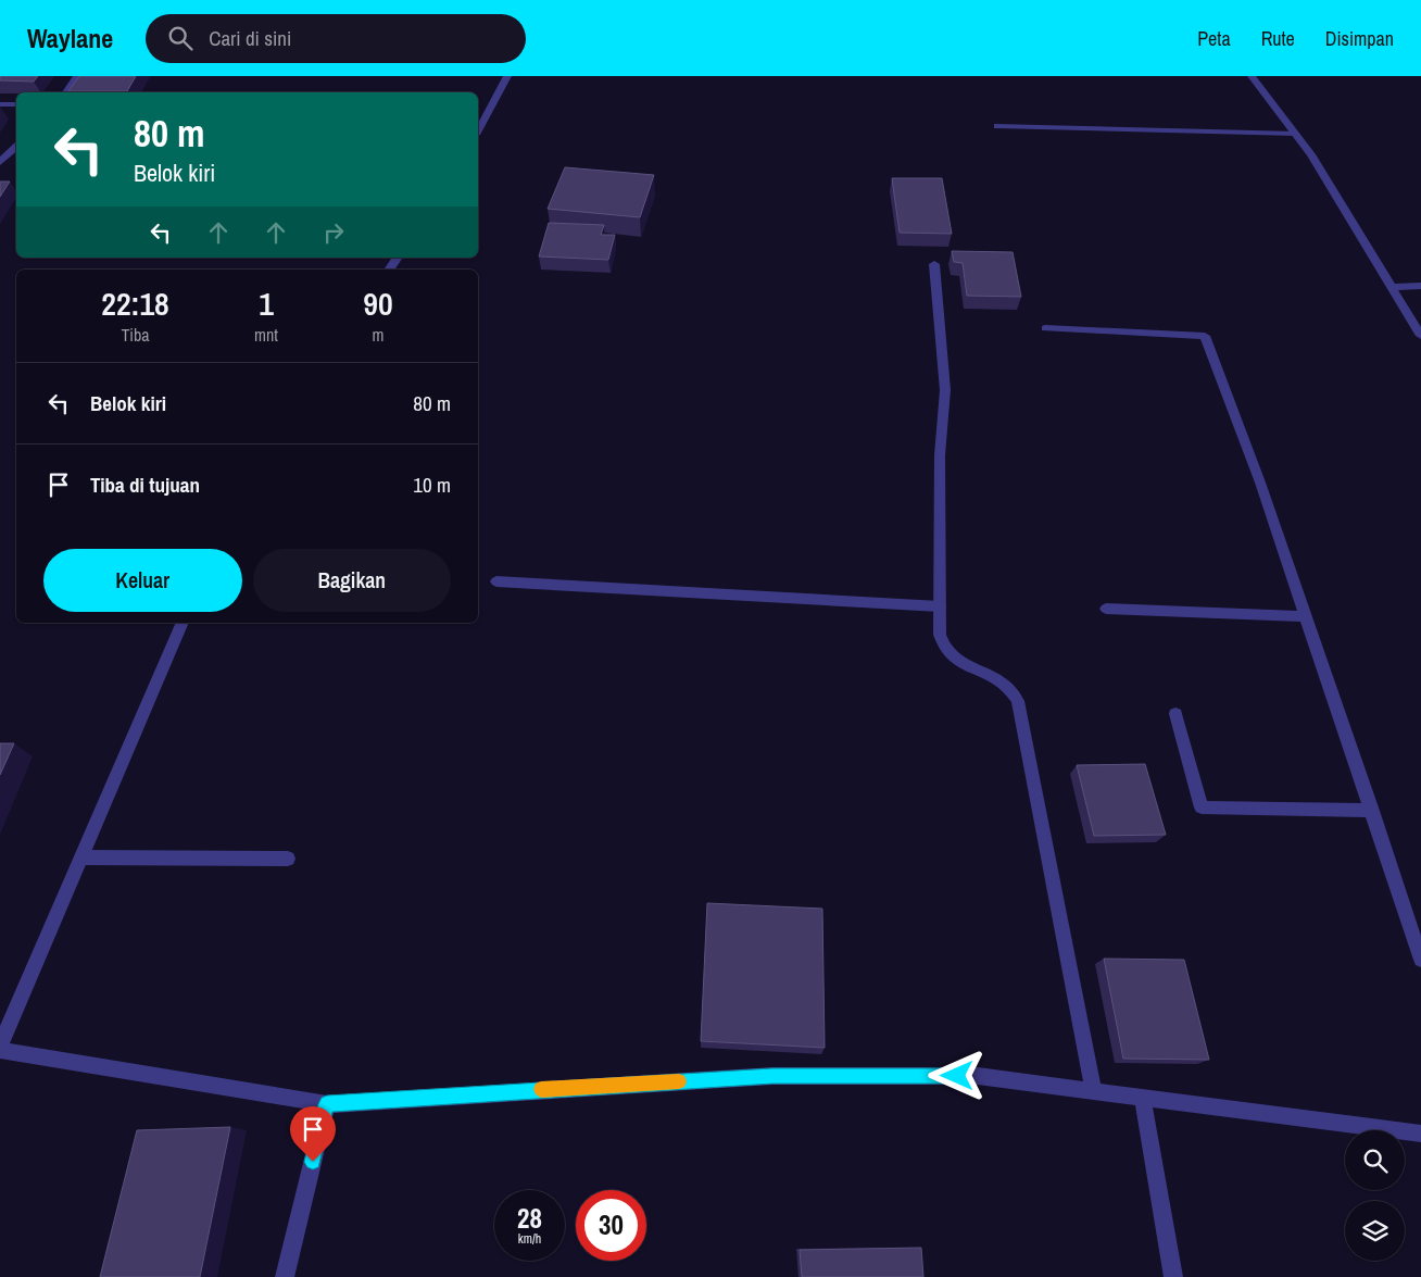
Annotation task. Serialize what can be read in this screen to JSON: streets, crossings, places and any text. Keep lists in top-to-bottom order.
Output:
{
  "page": {
    "header": "Waylane",
    "search": "Cari di sini",
    "nav": ["Peta", "Rute", "Disimpan"],
    "turn": ["80 m", "Belok kiri"],
    "eta": [
      "22:18",
      "Tiba",
      "1",
      "mnt",
      "90",
      "m"
    ],
    "list": [
      {
        "name": "Belok kiri",
        "value": "80 m"
      },
      {
        "name": "Tiba di tujuan",
        "value": "10 m"
      }
    ],
    "buttons": ["Keluar", "Bagikan"],
    "speed": "28 km/h",
    "limit": "30"
  }
}
